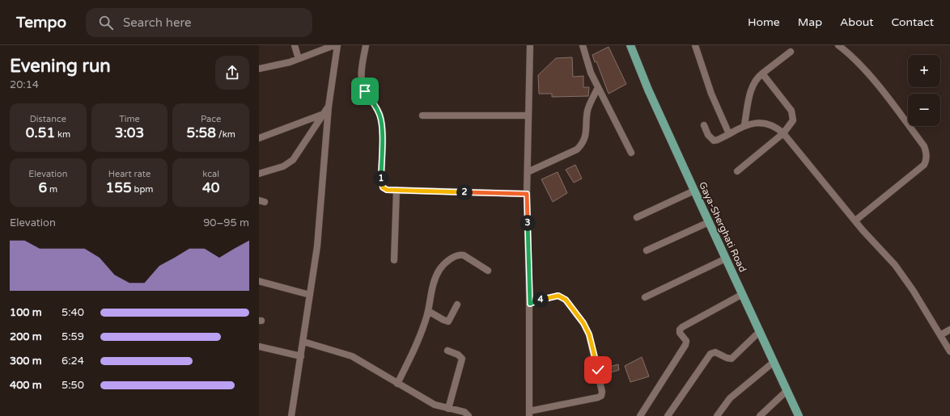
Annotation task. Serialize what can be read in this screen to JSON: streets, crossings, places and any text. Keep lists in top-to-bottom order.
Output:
{
  "streets": {
    "main road": ["Gaya-Sherghati Road"]
  },
  "page": {
    "header": "Tempo",
    "search": "Search here",
    "nav": [
      "Home",
      "Map",
      "About",
      "Contact"
    ],
    "heading": ["Evening run", "20:14"],
    "map_buttons": ["+", "−"],
    "stats": [
      ["Distance", "0.51 km"],
      ["Time", "3:03"],
      ["Pace", "5:58 /km"],
      ["Elevation", "6 m"],
      ["Heart rate", "155 bpm"],
      ["kcal", "40"]
    ],
    "pins": [
      "1",
      "2",
      "3",
      "4"
    ],
    "chart": ["Elevation", "90–95 m"],
    "list": [
      {
        "name": "100 m",
        "note": "5:40"
      },
      {
        "name": "200 m",
        "note": "5:59"
      },
      {
        "name": "300 m",
        "note": "6:24"
      },
      {
        "name": "400 m",
        "note": "5:50"
      }
    ]
  }
}
